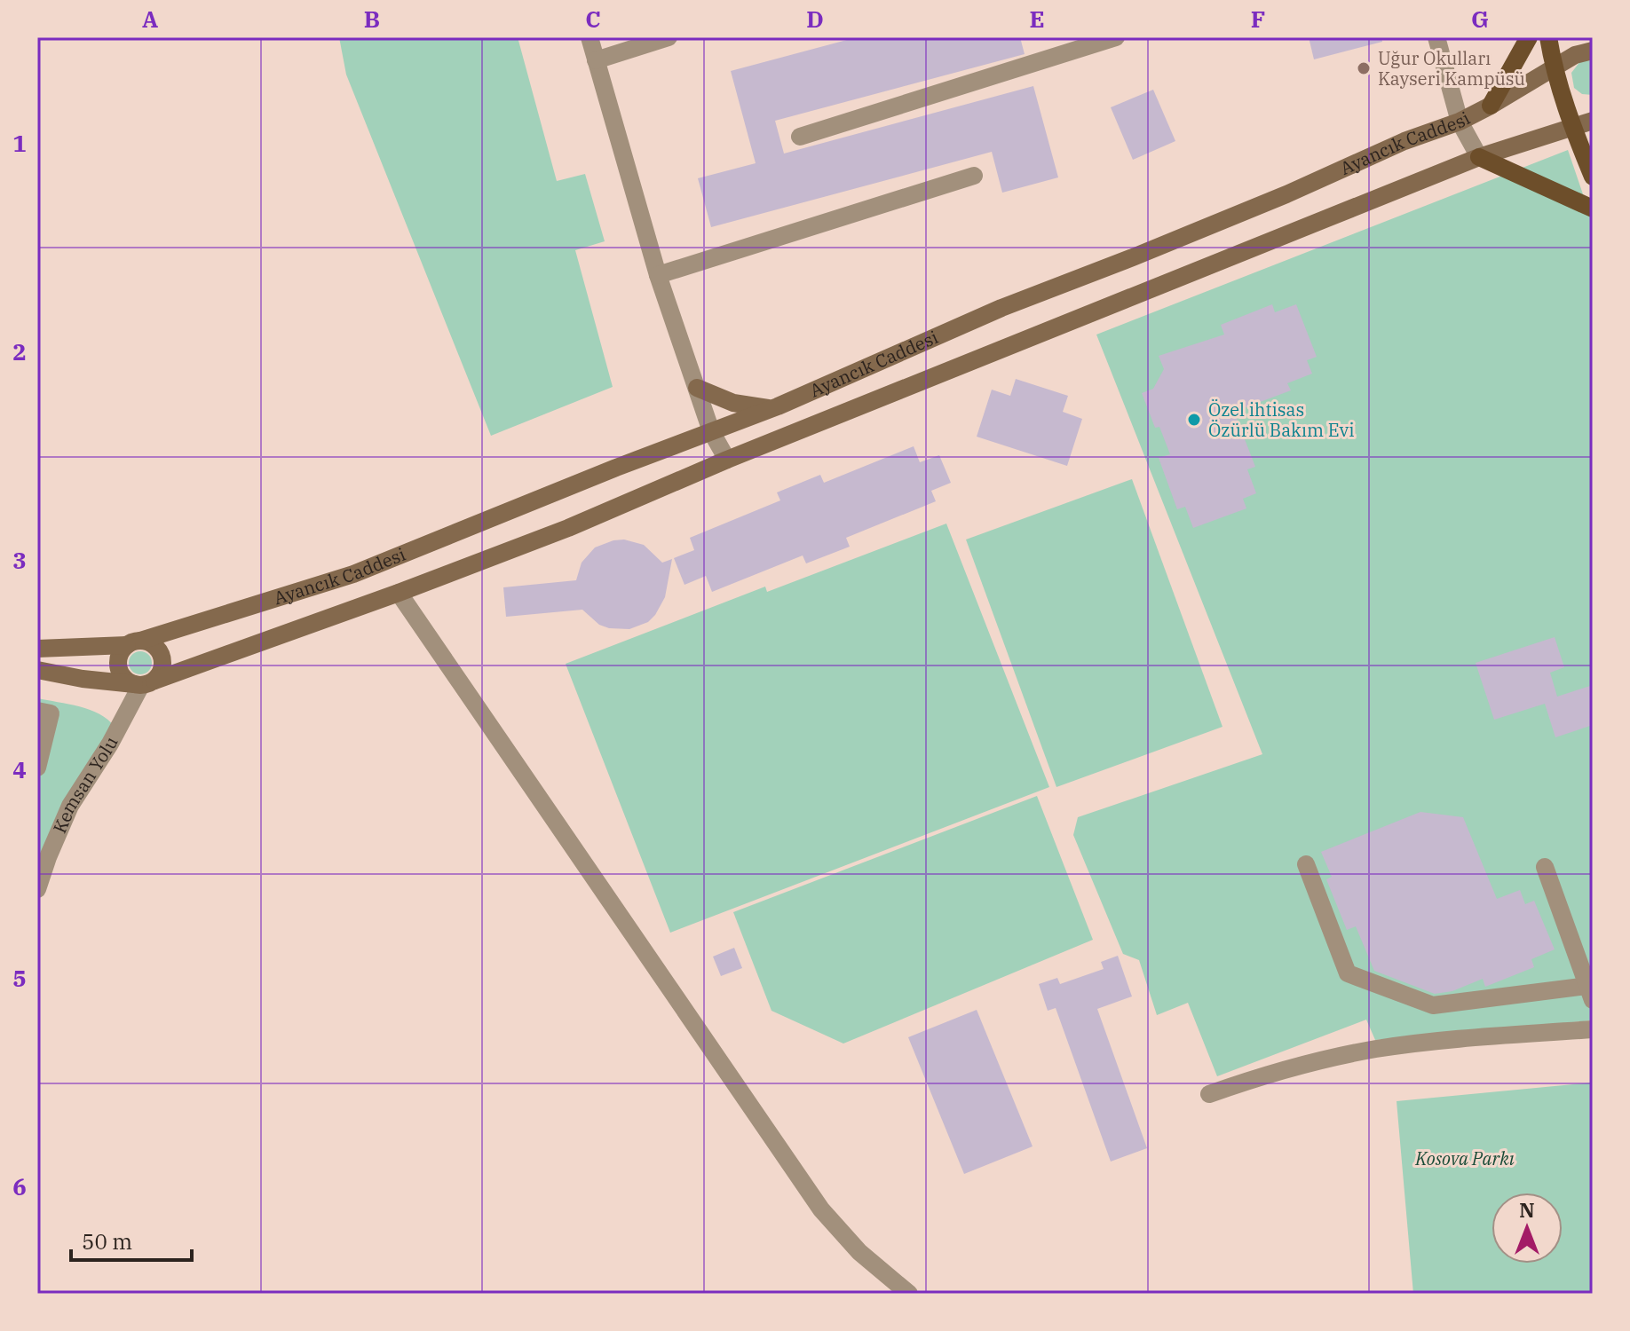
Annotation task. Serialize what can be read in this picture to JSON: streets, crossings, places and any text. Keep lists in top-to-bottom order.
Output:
{
  "streets": {
    "street": ["Ayancık Caddesi", "Kemsan Yolu"]
  },
  "crossings": [
    ["Ayancık Caddesi", "Kemsan Yolu"]
  ],
  "parks": ["Kosova Parkı"],
  "places": ["Uğur Okulları Kayseri Kampüsü", "Özel ihtisas Özürlü Bakım Evi"],
  "scale_bar": "50 m",
  "north": "top",
  "grid": {
    "columns": [
      "A",
      "B",
      "C",
      "D",
      "E",
      "F",
      "G"
    ],
    "rows": [
      "1",
      "2",
      "3",
      "4",
      "5",
      "6"
    ]
  }
}
